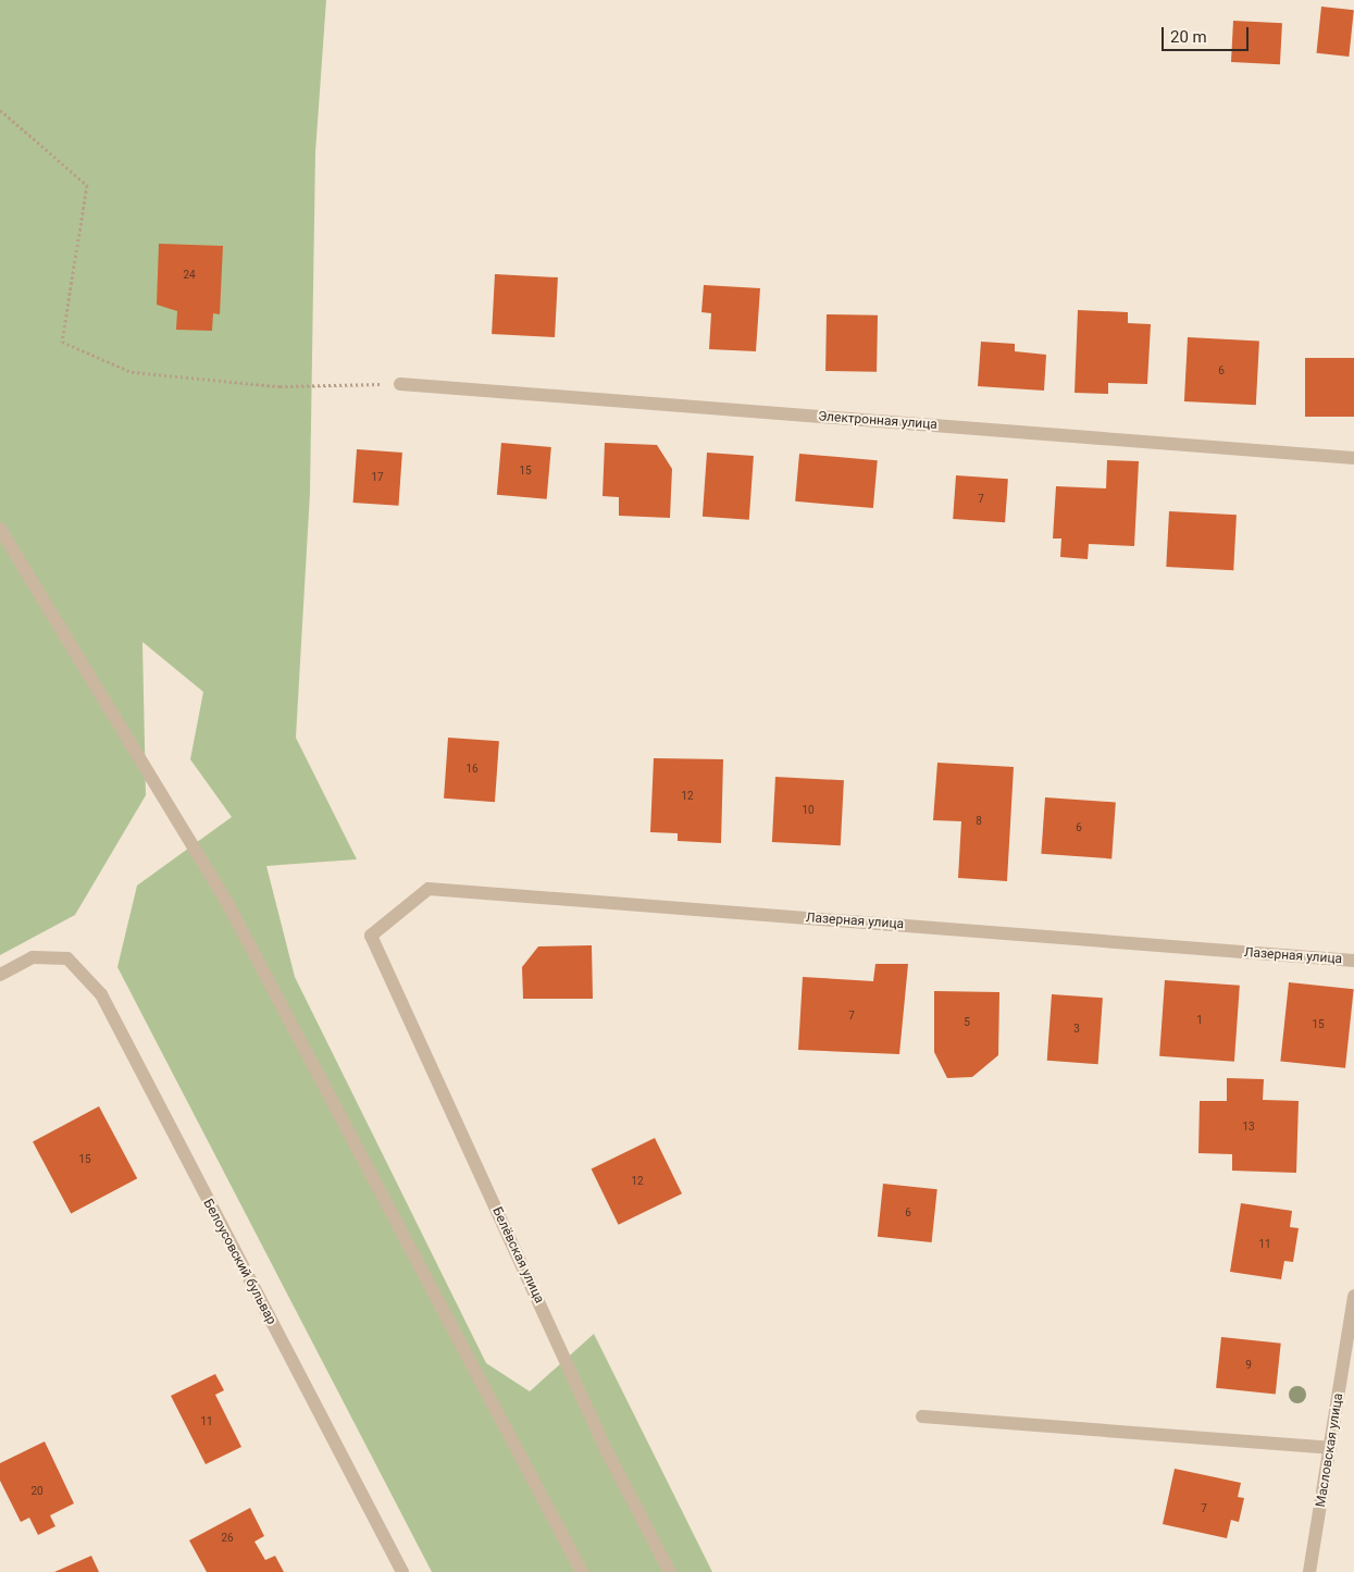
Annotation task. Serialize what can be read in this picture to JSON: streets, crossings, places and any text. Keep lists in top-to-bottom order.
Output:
{
  "streets": {
    "street": [
      "Электронная улица",
      "Лазерная улица",
      "Белёвская улица",
      "Белоусовский бульвар",
      "Масловская улица"
    ]
  },
  "crossings": [
    ["Лазерная улица", "Белёвская улица"]
  ],
  "house_numbers": [
    "24",
    "6",
    "15",
    "17",
    "7",
    "16",
    "12",
    "10",
    "8",
    "6",
    "7",
    "1",
    "5",
    "15",
    "3",
    "13",
    "15",
    "12",
    "6",
    "11",
    "9",
    "11",
    "20",
    "7",
    "26"
  ],
  "scale_bar": "20 m"
}
